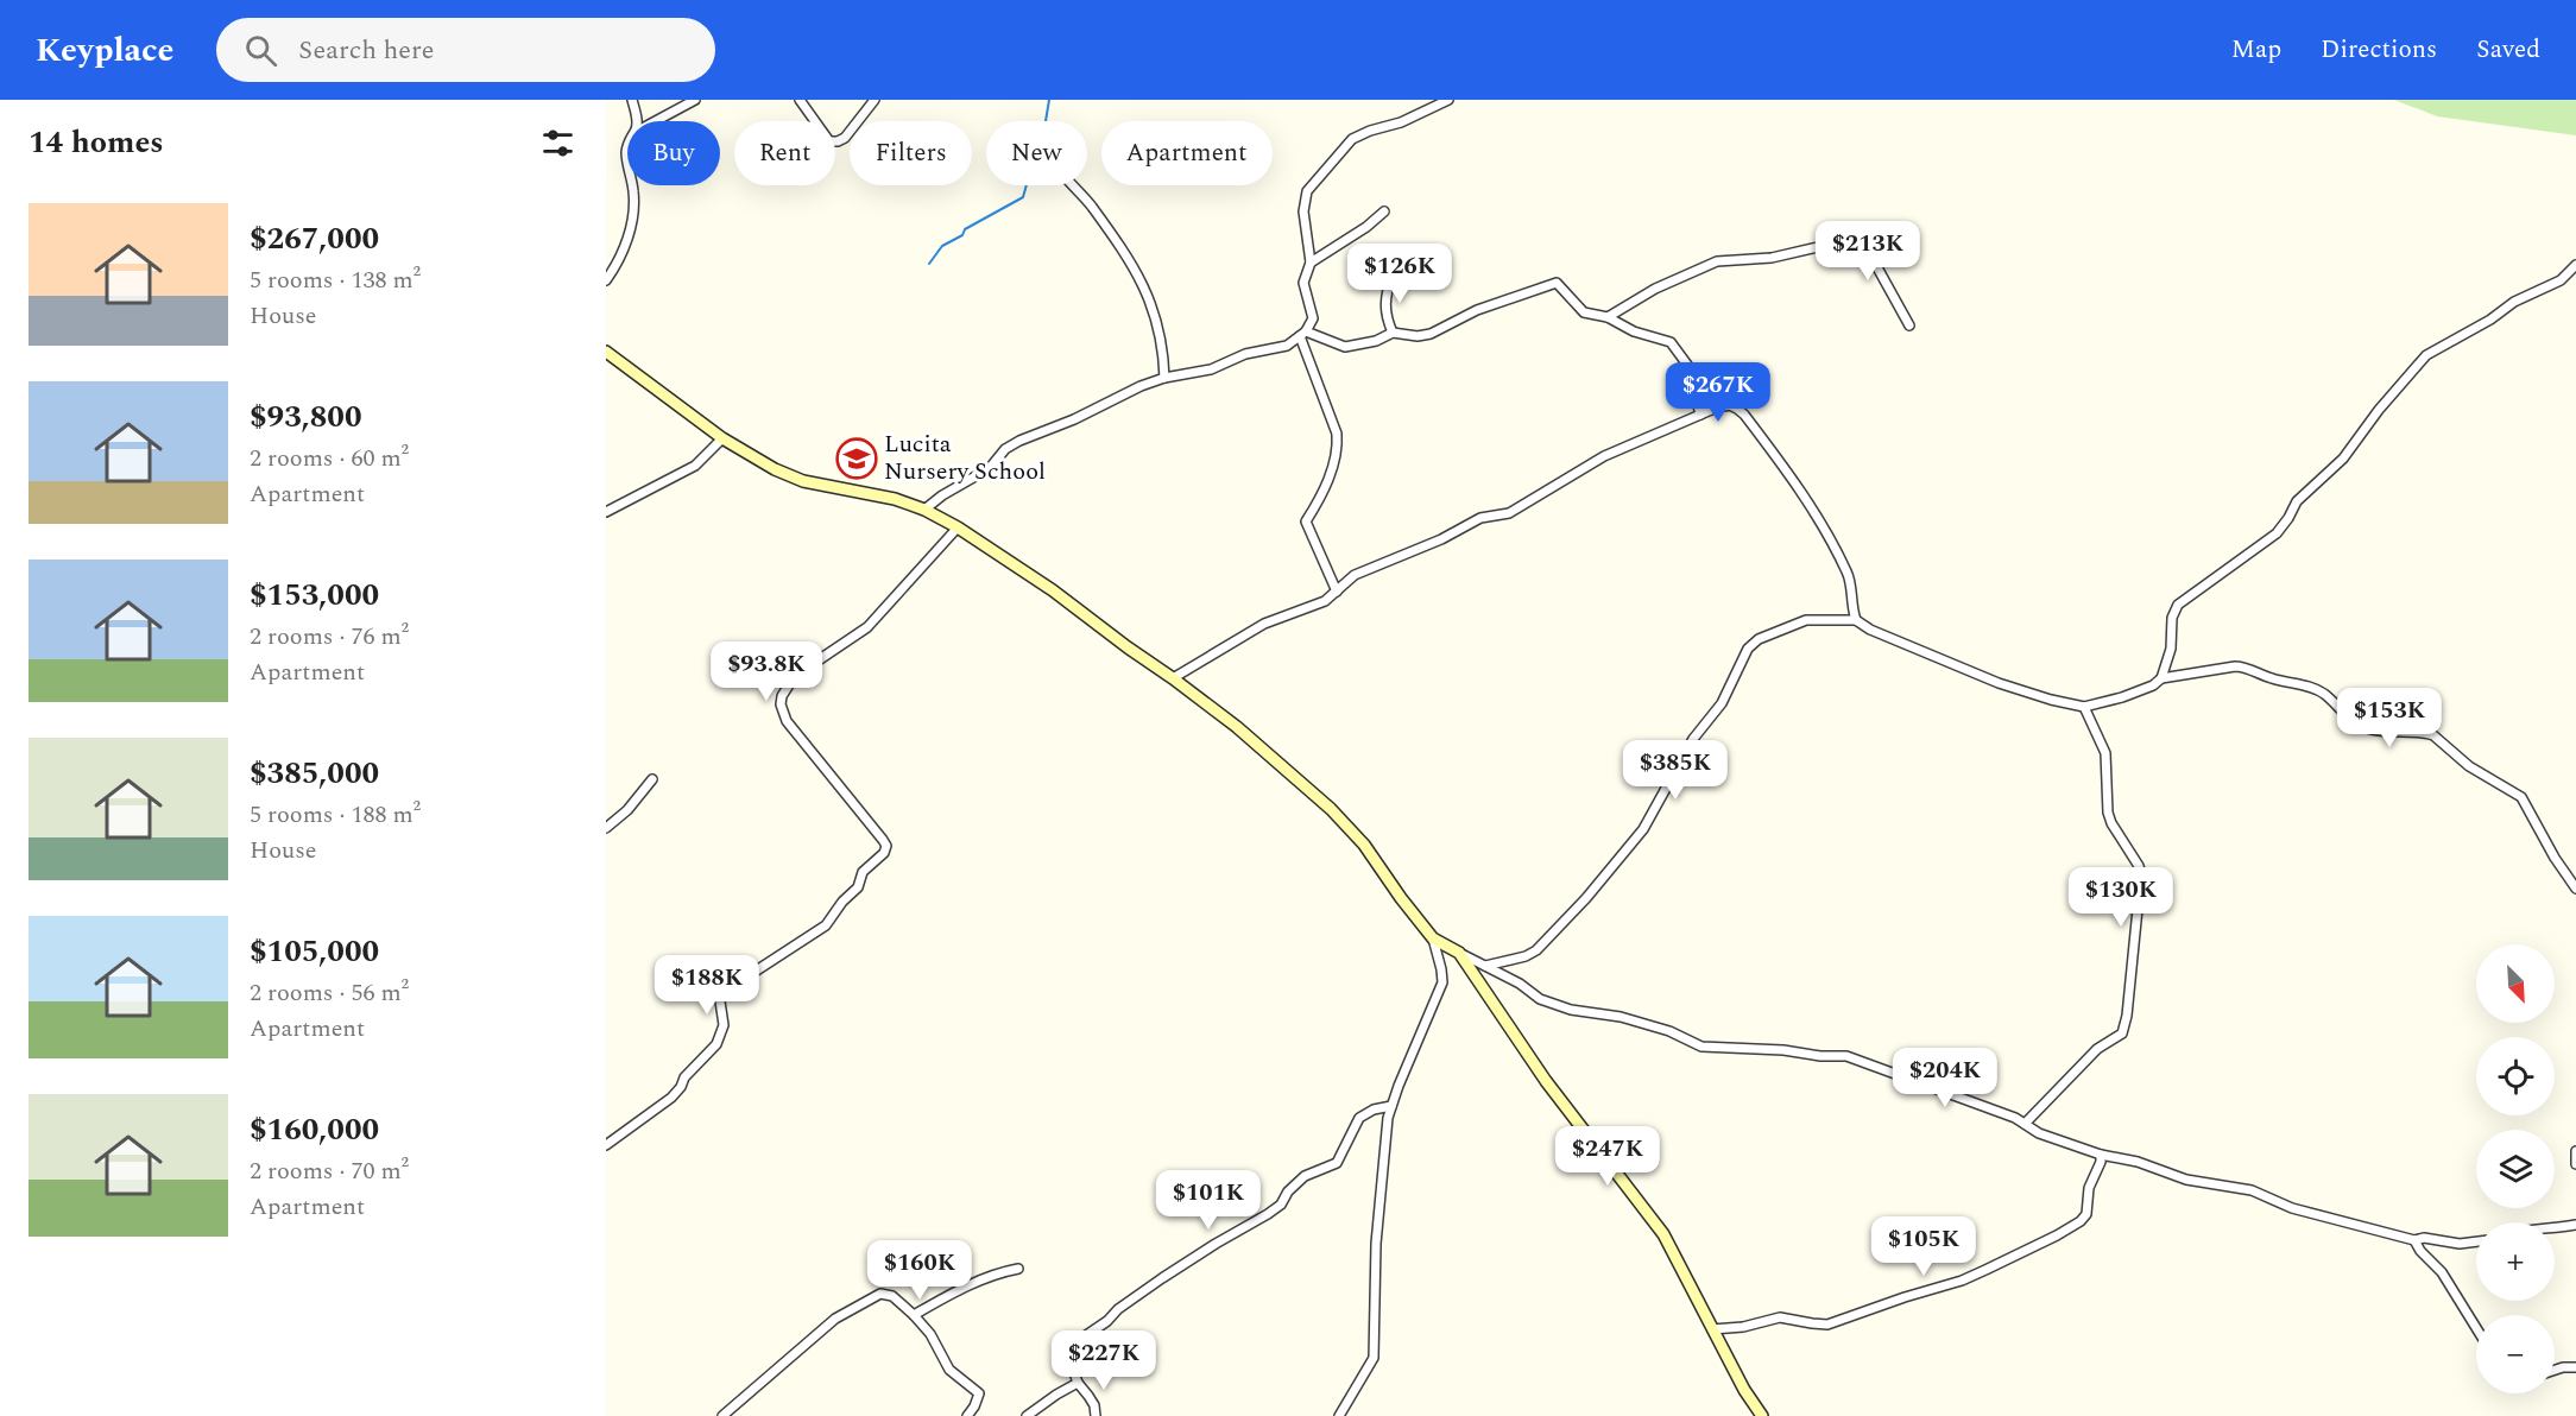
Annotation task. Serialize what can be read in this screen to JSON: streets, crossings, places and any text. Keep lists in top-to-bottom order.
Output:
{
  "places": {
    "school or university": ["Lucita Nursery School"]
  },
  "north": "bottom right",
  "page": {
    "header": "Keyplace",
    "search": "Search here",
    "nav": ["Map", "Directions", "Saved"],
    "heading": "14 homes",
    "chip": [
      "Buy",
      "Rent",
      "Filters",
      "New",
      "Apartment"
    ],
    "list": [
      {
        "name": "$267,000",
        "note": "5 rooms · 138 m² · House"
      },
      {
        "name": "$93,800",
        "note": "2 rooms · 60 m² · Apartment"
      },
      {
        "name": "$153,000",
        "note": "2 rooms · 76 m² · Apartment"
      },
      {
        "name": "$385,000",
        "note": "5 rooms · 188 m² · House"
      },
      {
        "name": "$105,000",
        "note": "2 rooms · 56 m² · Apartment"
      },
      {
        "name": "$160,000",
        "note": "2 rooms · 70 m² · Apartment"
      }
    ],
    "price": [
      "$213K",
      "$126K",
      "$267K",
      "$93.8K",
      "$153K",
      "$385K",
      "$130K",
      "$188K",
      "$204K",
      "$247K",
      "$101K",
      "$105K",
      "$160K",
      "$227K"
    ],
    "map_buttons": ["+", "−"]
  }
}
